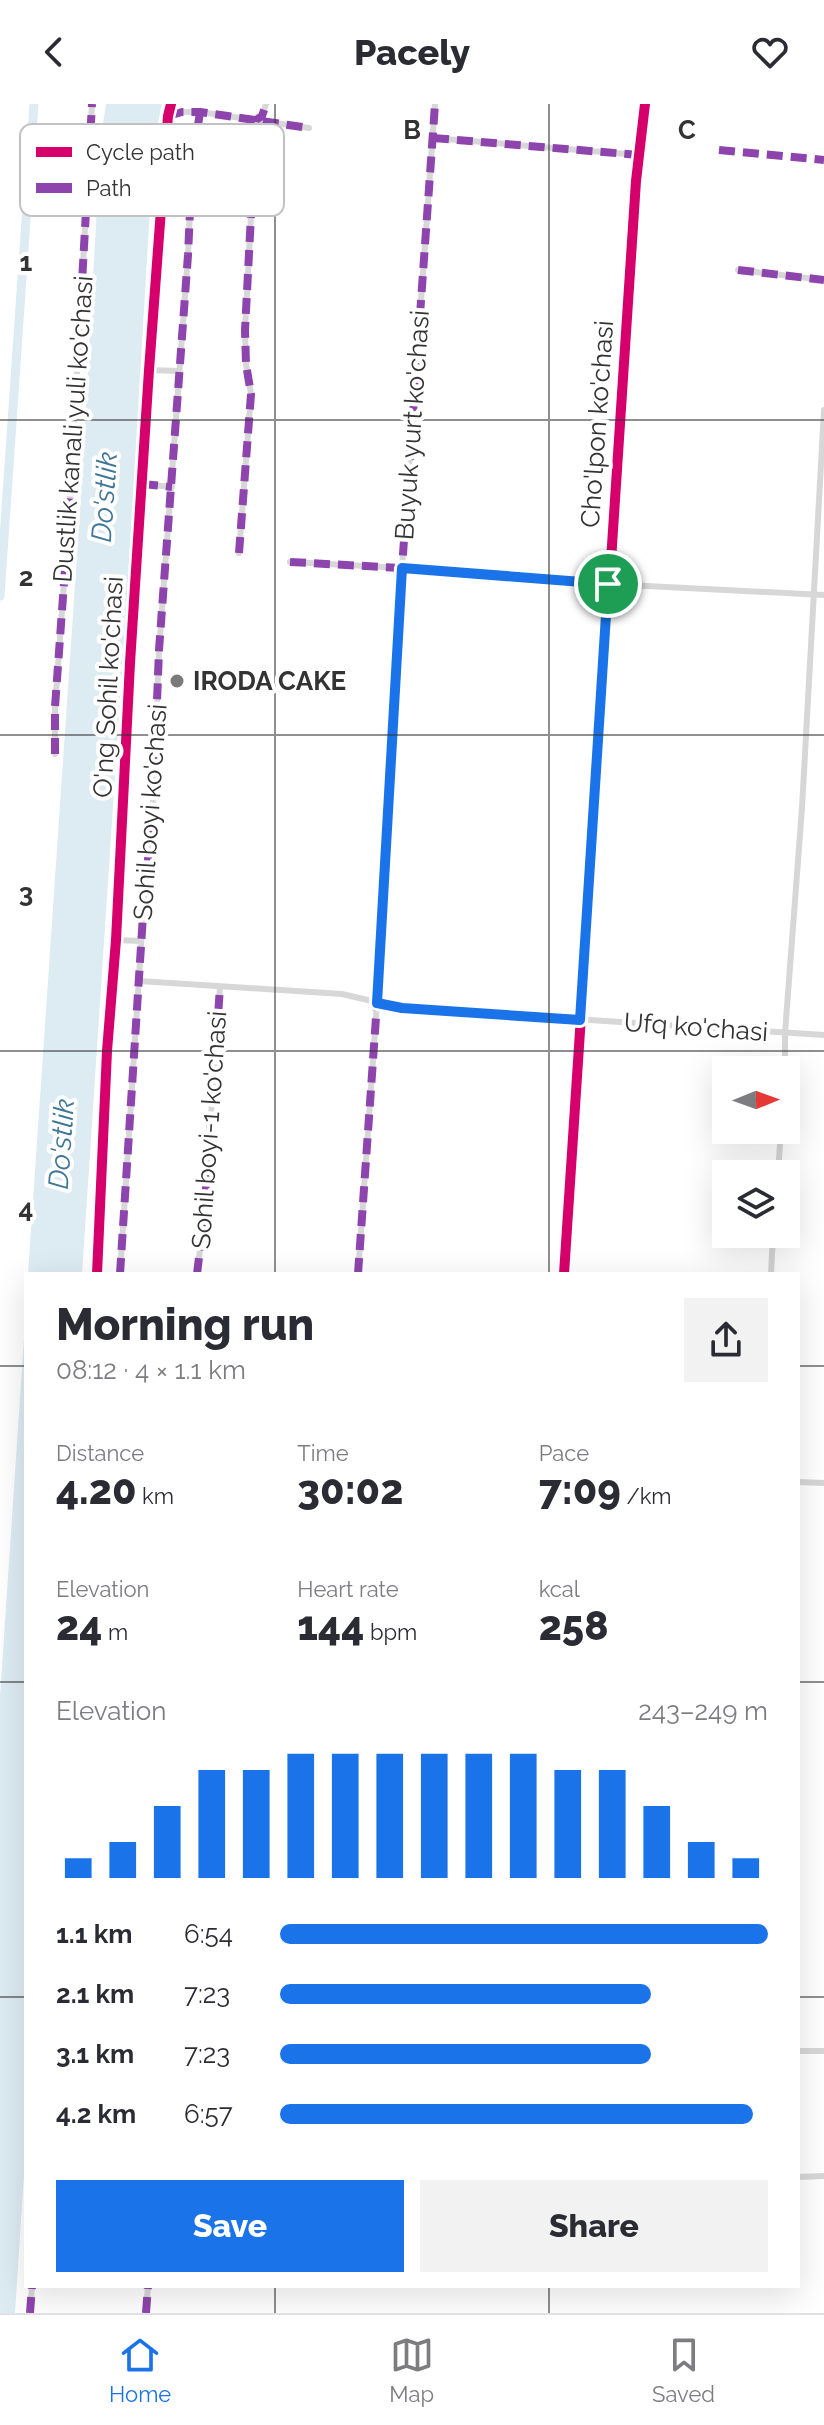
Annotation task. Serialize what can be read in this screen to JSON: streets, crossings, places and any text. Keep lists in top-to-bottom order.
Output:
{
  "streets": {
    "street": [
      "Cho'lpon ko'chasi",
      "Buyuk yurt ko'chasi",
      "Dustlik kanali yuli ko'chasi",
      "O'ng Sohil ko'chasi",
      "Sohil boyi ko'chasi",
      "Ufq ko'chasi",
      "Sohil boyi-1 ko'chasi"
    ]
  },
  "crossings": [
    ["Cho'lpon ko'chasi", "Ufq ko'chasi"],
    ["Buyuk yurt ko'chasi", "Ufq ko'chasi"],
    ["Sohil boyi ko'chasi", "Ufq ko'chasi"],
    ["Ufq ko'chasi", "Sohil boyi-1 ko'chasi"]
  ],
  "water": ["Do'stlik"],
  "places": ["IRODA CAKE"],
  "legend": ["Cycle path", "Path"],
  "north": "right",
  "page": {
    "header": "Pacely",
    "heading": ["Morning run", "08:12 · 4 × 1.1 km"],
    "stats": [
      ["Distance", "4.20 km"],
      ["Time", "30:02"],
      ["Pace", "7:09 /km"],
      ["Elevation", "24 m"],
      ["Heart rate", "144 bpm"],
      ["kcal", "258"]
    ],
    "chart": ["Elevation", "243–249 m"],
    "list": [
      {
        "name": "1.1 km",
        "note": "6:54"
      },
      {
        "name": "2.1 km",
        "note": "7:23"
      },
      {
        "name": "3.1 km",
        "note": "7:23"
      },
      {
        "name": "4.2 km",
        "note": "6:57"
      }
    ],
    "buttons": ["Save", "Share"],
    "tabs": ["Home", "Map", "Saved"]
  },
  "grid": {
    "columns": ["B", "C"],
    "rows": [
      "1",
      "2",
      "3",
      "4"
    ]
  }
}
